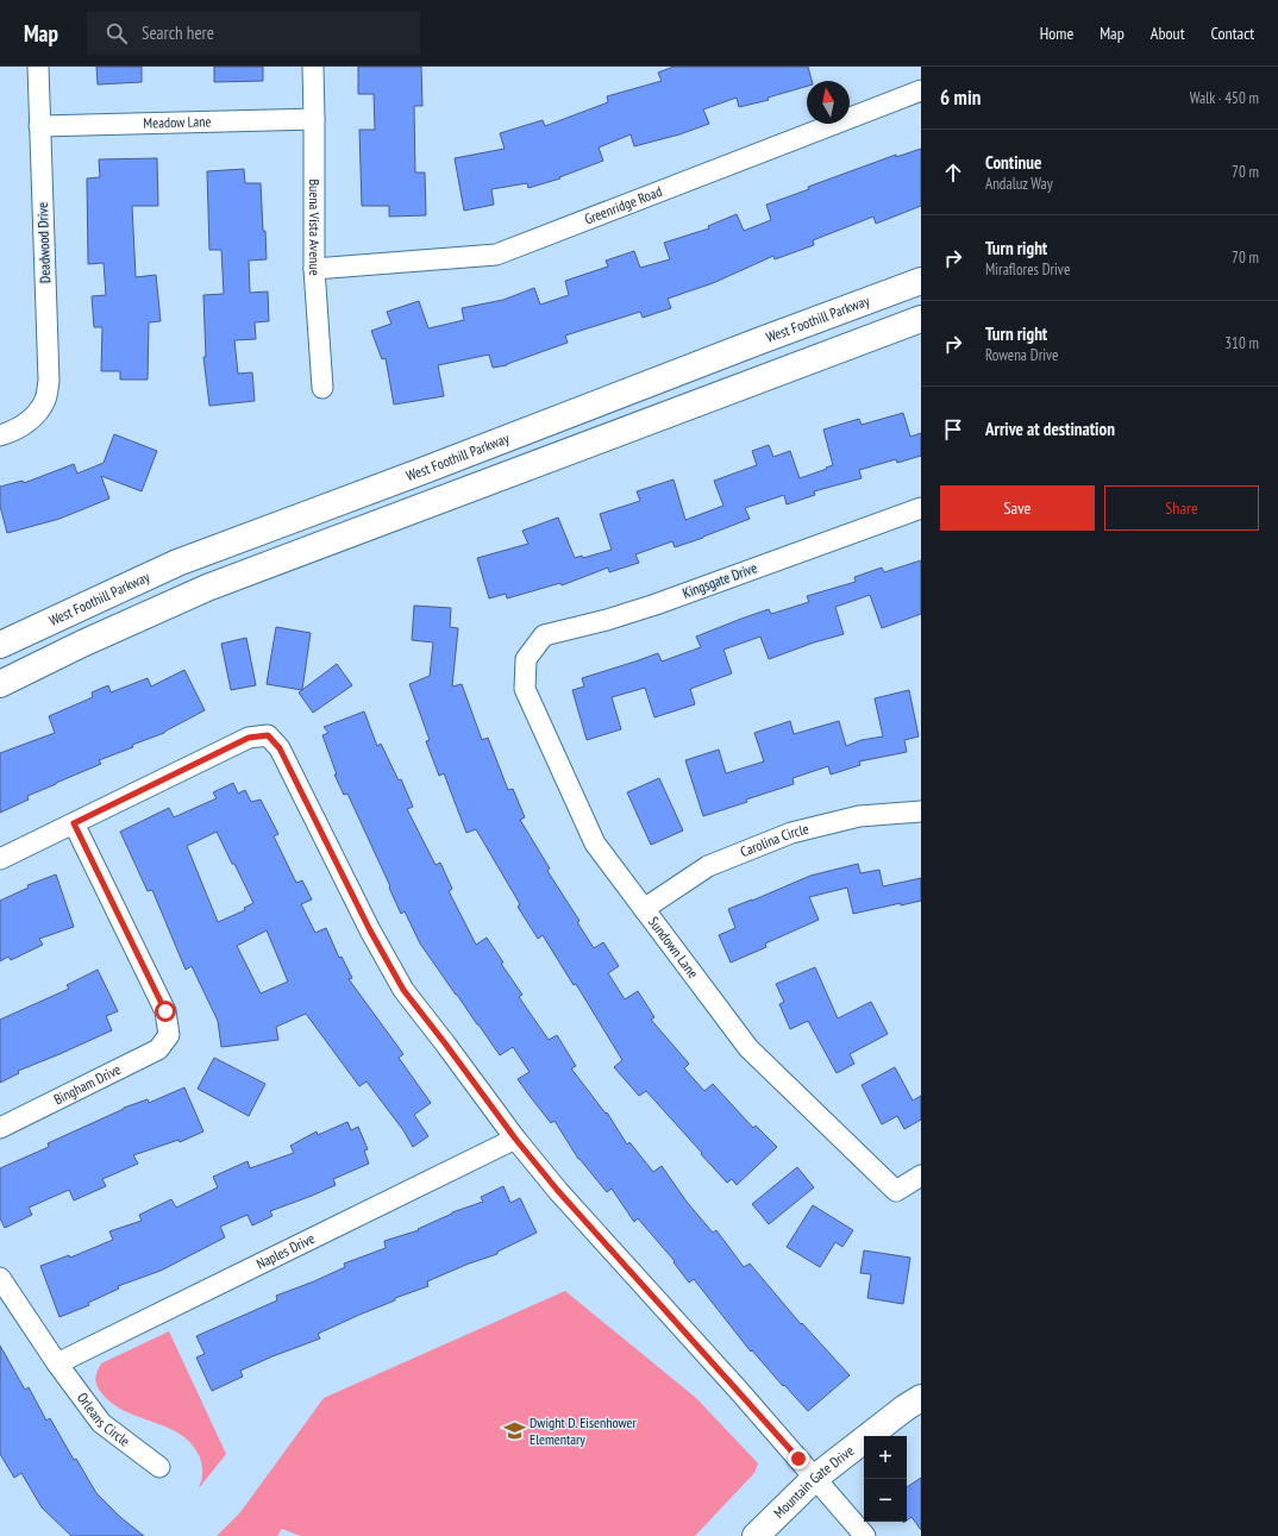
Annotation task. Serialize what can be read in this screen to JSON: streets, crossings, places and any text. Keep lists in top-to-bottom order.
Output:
{
  "streets": {
    "main road": ["West Foothill Parkway", "Mountain Gate Drive"],
    "street": [
      "Meadow Lane",
      "Greenridge Road",
      "Buena Vista Avenue",
      "Deadwood Drive",
      "Kingsgate Drive",
      "Carolina Circle",
      "Sundown Lane",
      "Bingham Drive",
      "Naples Drive",
      "Orleans Circle"
    ]
  },
  "crossings": [
    ["Meadow Lane", "Buena Vista Avenue"],
    ["Meadow Lane", "Deadwood Drive"],
    ["Greenridge Road", "Buena Vista Avenue"],
    ["Kingsgate Drive", "Sundown Lane"],
    ["Carolina Circle", "Sundown Lane"],
    ["Naples Drive", "Orleans Circle"]
  ],
  "places": {
    "school or university": ["Dwight D. Eisenhower Elementary"]
  },
  "north": "top",
  "page": {
    "header": "Map",
    "search": "Search here",
    "nav": [
      "Home",
      "Map",
      "About",
      "Contact"
    ],
    "heading": ["6 min", "Walk · 450 m"],
    "list": [
      ["Continue", "Andaluz Way", "70 m"],
      ["Turn right", "Miraflores Drive", "70 m"],
      ["Turn right", "Rowena Drive", "310 m"],
      "Arrive at destination"
    ],
    "buttons": ["Save", "Share"],
    "map_buttons": ["+", "−"]
  }
}
